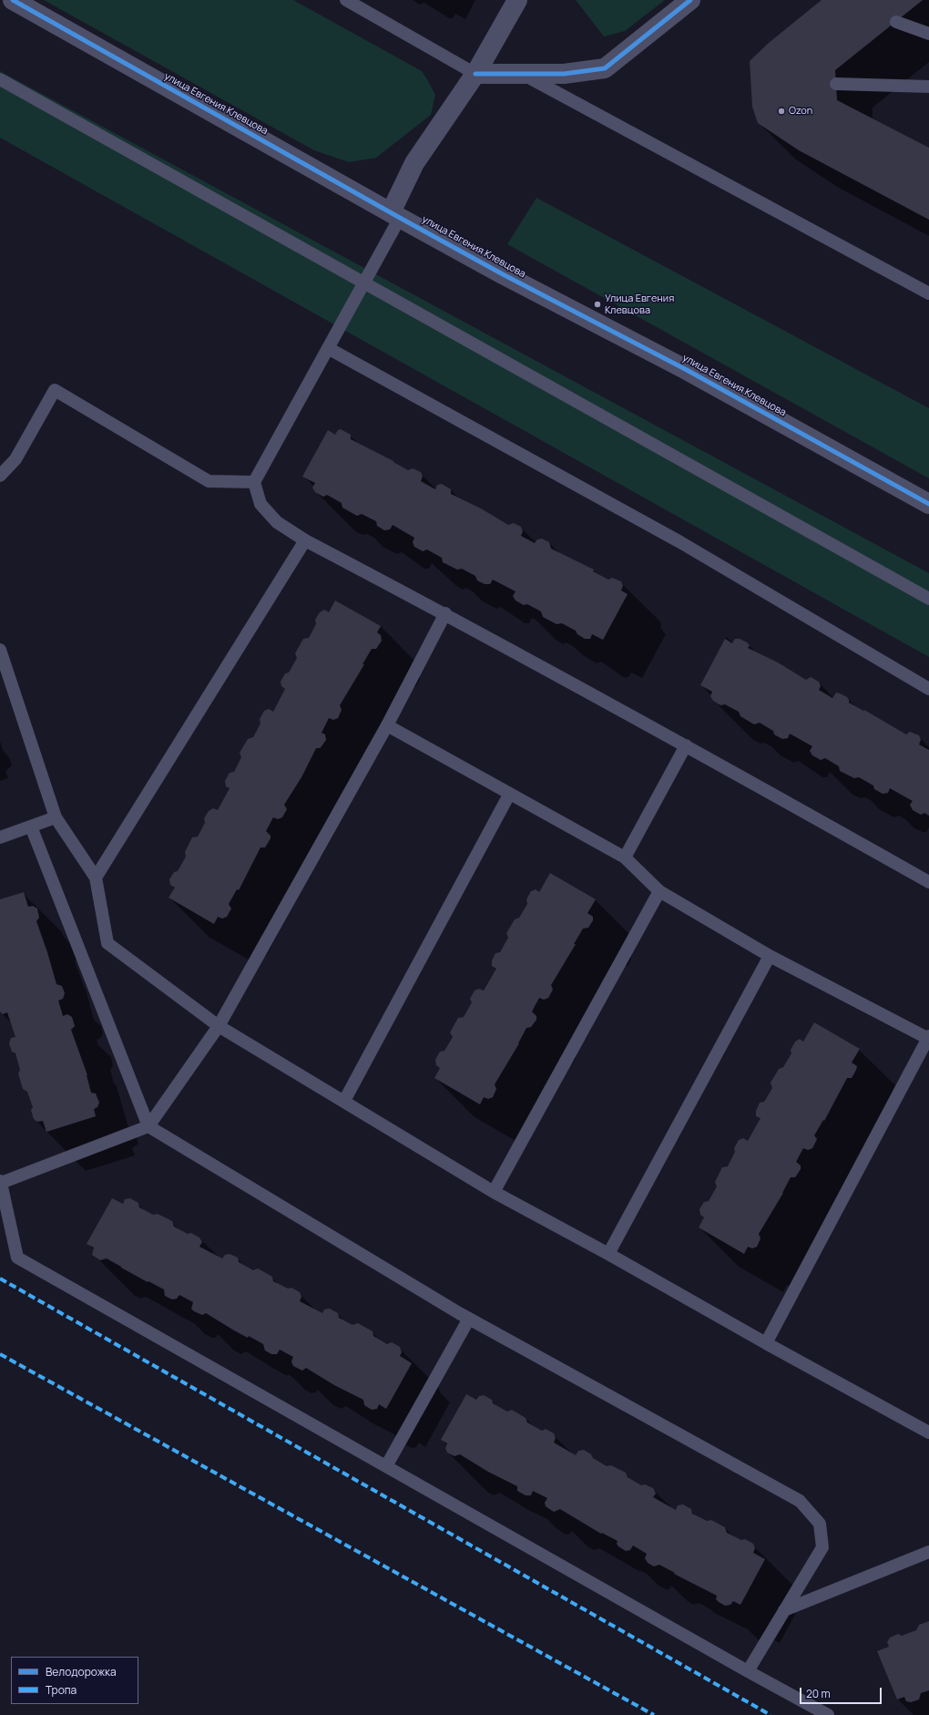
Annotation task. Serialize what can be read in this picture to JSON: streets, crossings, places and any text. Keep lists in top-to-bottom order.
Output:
{
  "streets": {
    "street": ["улица Евгения Клевцова"]
  },
  "places": ["Ozon", "Улица Евгения Клевцова"],
  "legend": ["Велодорожка", "Тропа"],
  "scale_bar": "20 m"
}
